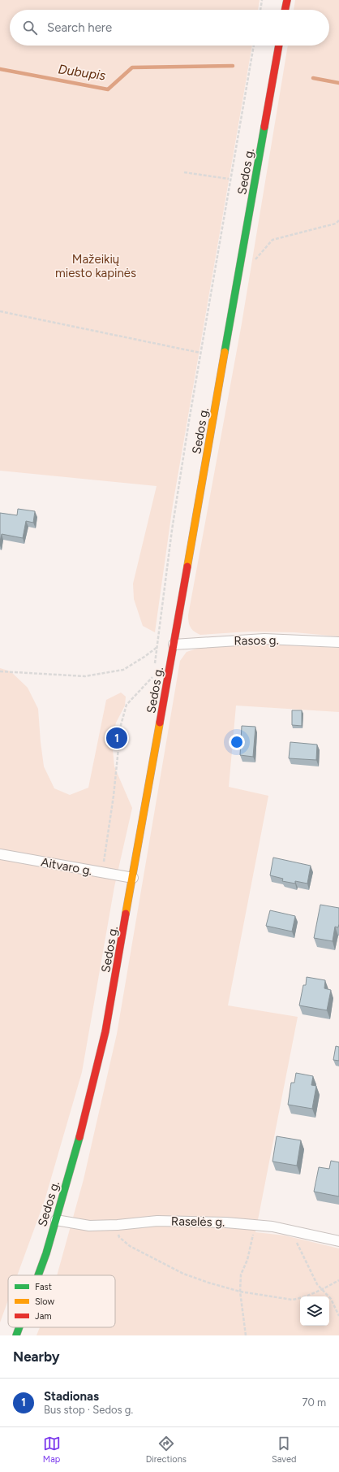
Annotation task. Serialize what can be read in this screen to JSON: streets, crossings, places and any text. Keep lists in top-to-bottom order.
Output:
{
  "streets": {
    "main road": ["Sedos g."],
    "street": ["Rasos g.", "Aitvaro g.", "Raselės g."]
  },
  "crossings": [
    ["Sedos g.", "Rasos g."],
    ["Sedos g.", "Aitvaro g."],
    ["Sedos g.", "Raselės g."]
  ],
  "water": ["Dubupis"],
  "parks": ["Mažeikių miesto kapinės"],
  "legend": ["Fast", "Slow", "Jam"],
  "page": {
    "search": "Search here",
    "pins": "1",
    "heading": "Nearby",
    "list": [
      {
        "mark": "1",
        "name": "Stadionas",
        "note": "Bus stop · Sedos g.",
        "value": "70 m"
      }
    ],
    "nav": ["Map", "Directions", "Saved"]
  }
}
